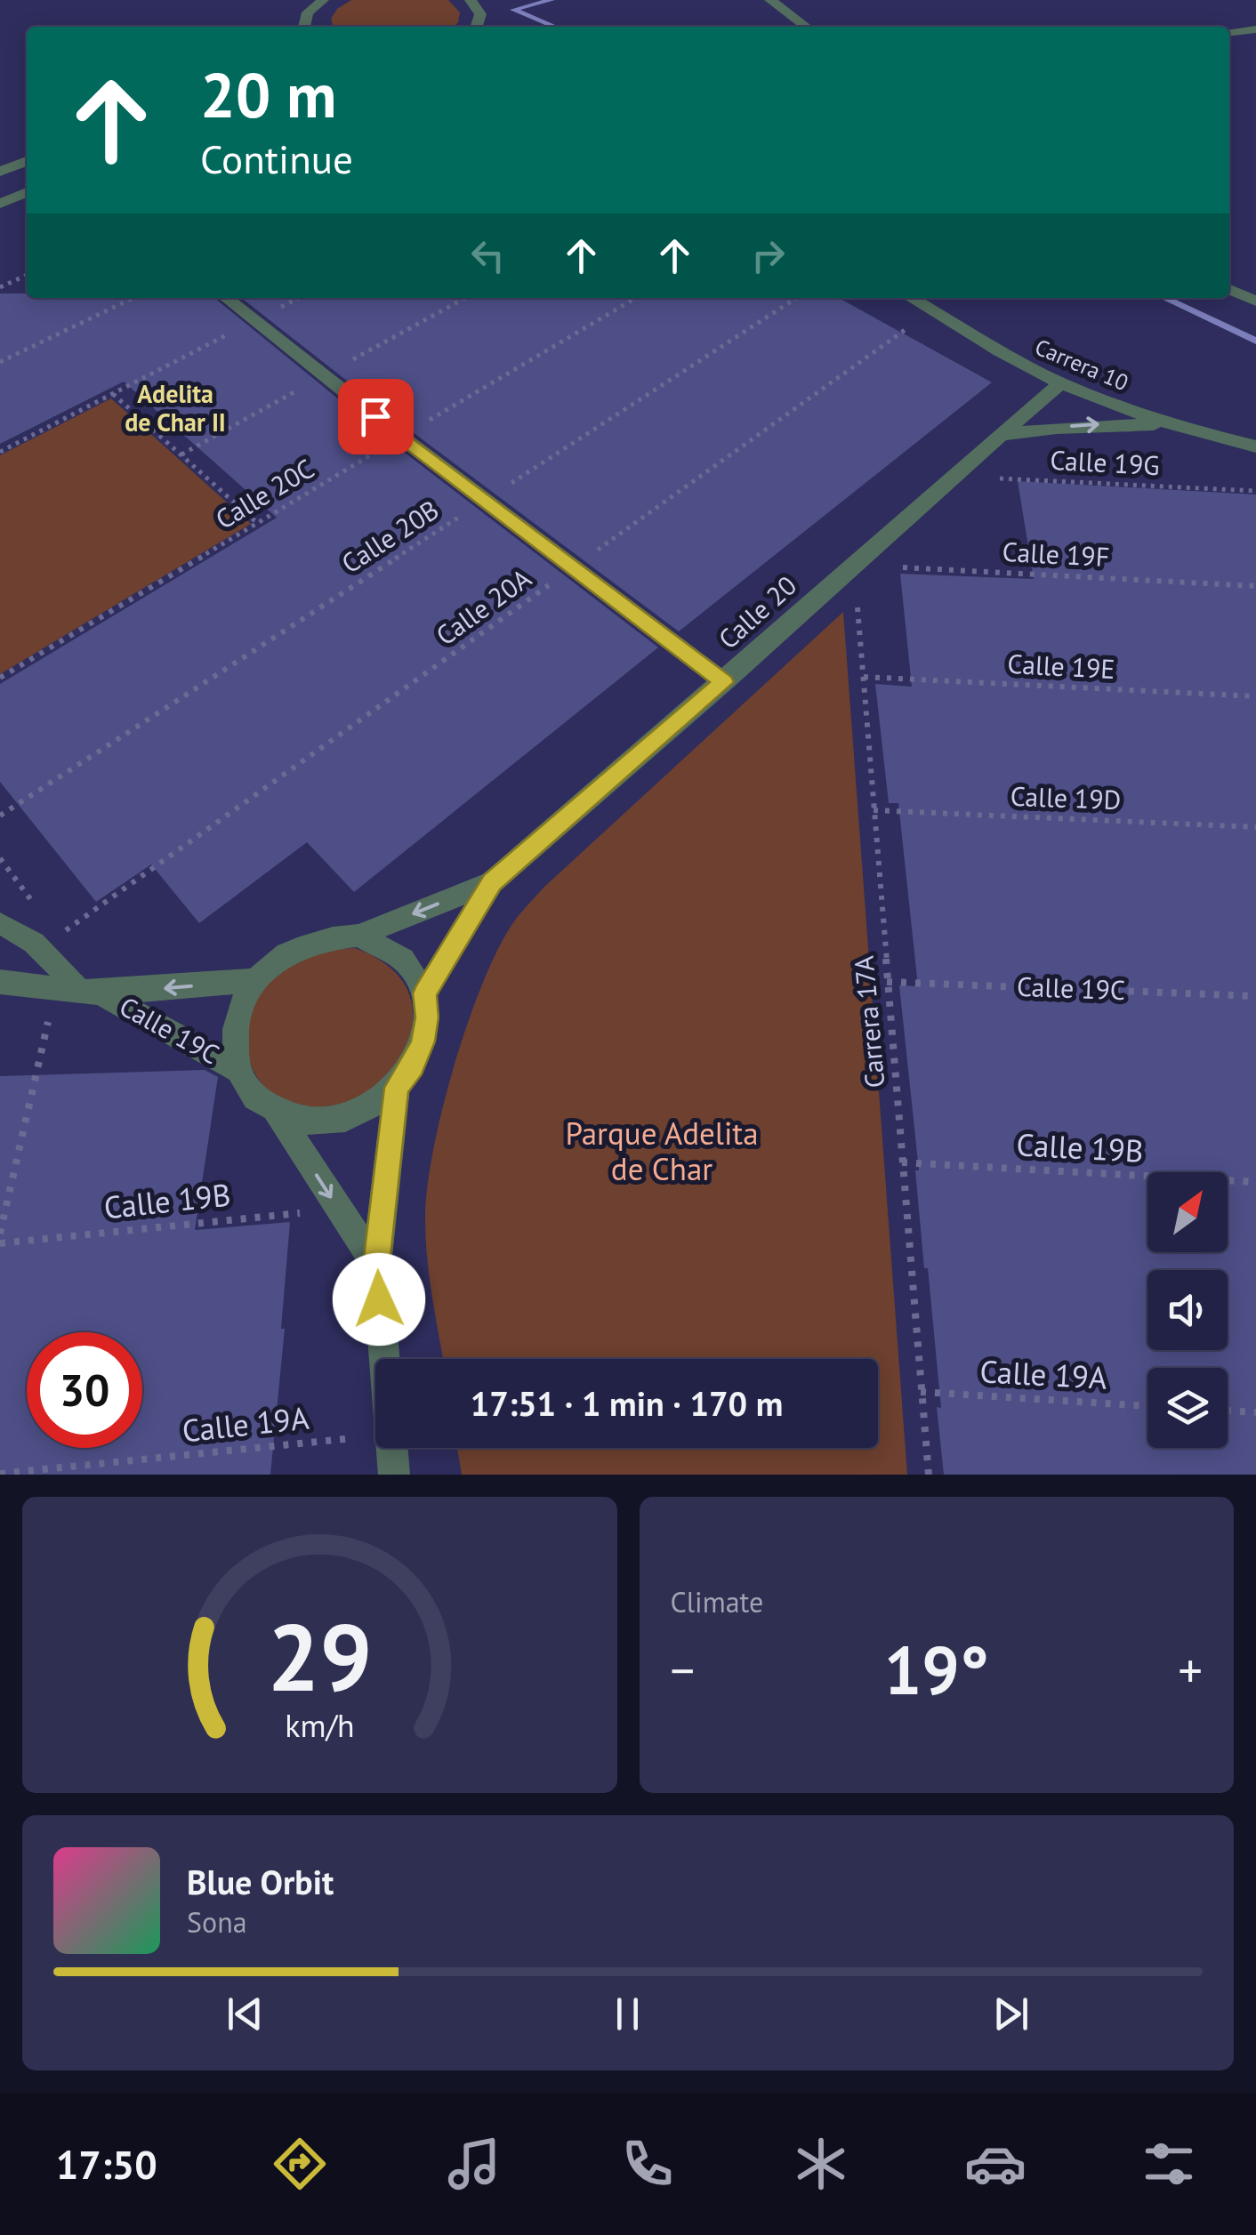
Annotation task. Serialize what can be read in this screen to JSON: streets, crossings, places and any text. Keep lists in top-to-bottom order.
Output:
{
  "streets": {
    "street": ["Carrera 10", "Calle 20", "Calle 19C"],
    "path": [
      "Calle 19G",
      "Calle 20C",
      "Calle 20B",
      "Calle 19F",
      "Calle 20A",
      "Calle 19E",
      "Calle 19D",
      "Carrera 17A",
      "Calle 19B",
      "Calle 19A"
    ]
  },
  "crossings": [
    ["Carrera 10", "Calle 20A"],
    ["Carrera 10", "Calle 20"],
    ["Calle 19G", "Calle 20"],
    ["Calle 19F", "Calle 20"],
    ["Calle 19F", "Carrera 17A"],
    ["Calle 20", "Calle 19C"],
    ["Calle 20", "Carrera 17A"],
    ["Calle 19E", "Carrera 17A"],
    ["Calle 19D", "Carrera 17A"],
    ["Calle 19C", "Carrera 17A"],
    ["Carrera 17A", "Calle 19B"],
    ["Carrera 17A", "Calle 19A"]
  ],
  "districts": ["Adelita de Char II"],
  "parks": ["Parque Adelita de Char"],
  "north": "top right",
  "page": {
    "turn": ["20 m", "Continue"],
    "limit": "30",
    "trip": "17:51 · 1 min · 170 m",
    "tile": "Climate",
    "heat": ["−", "19°", "+"],
    "song": ["Blue Orbit", "Sona"],
    "tabs": "17:50",
    "gauge": ["29", "km/h"]
  }
}
